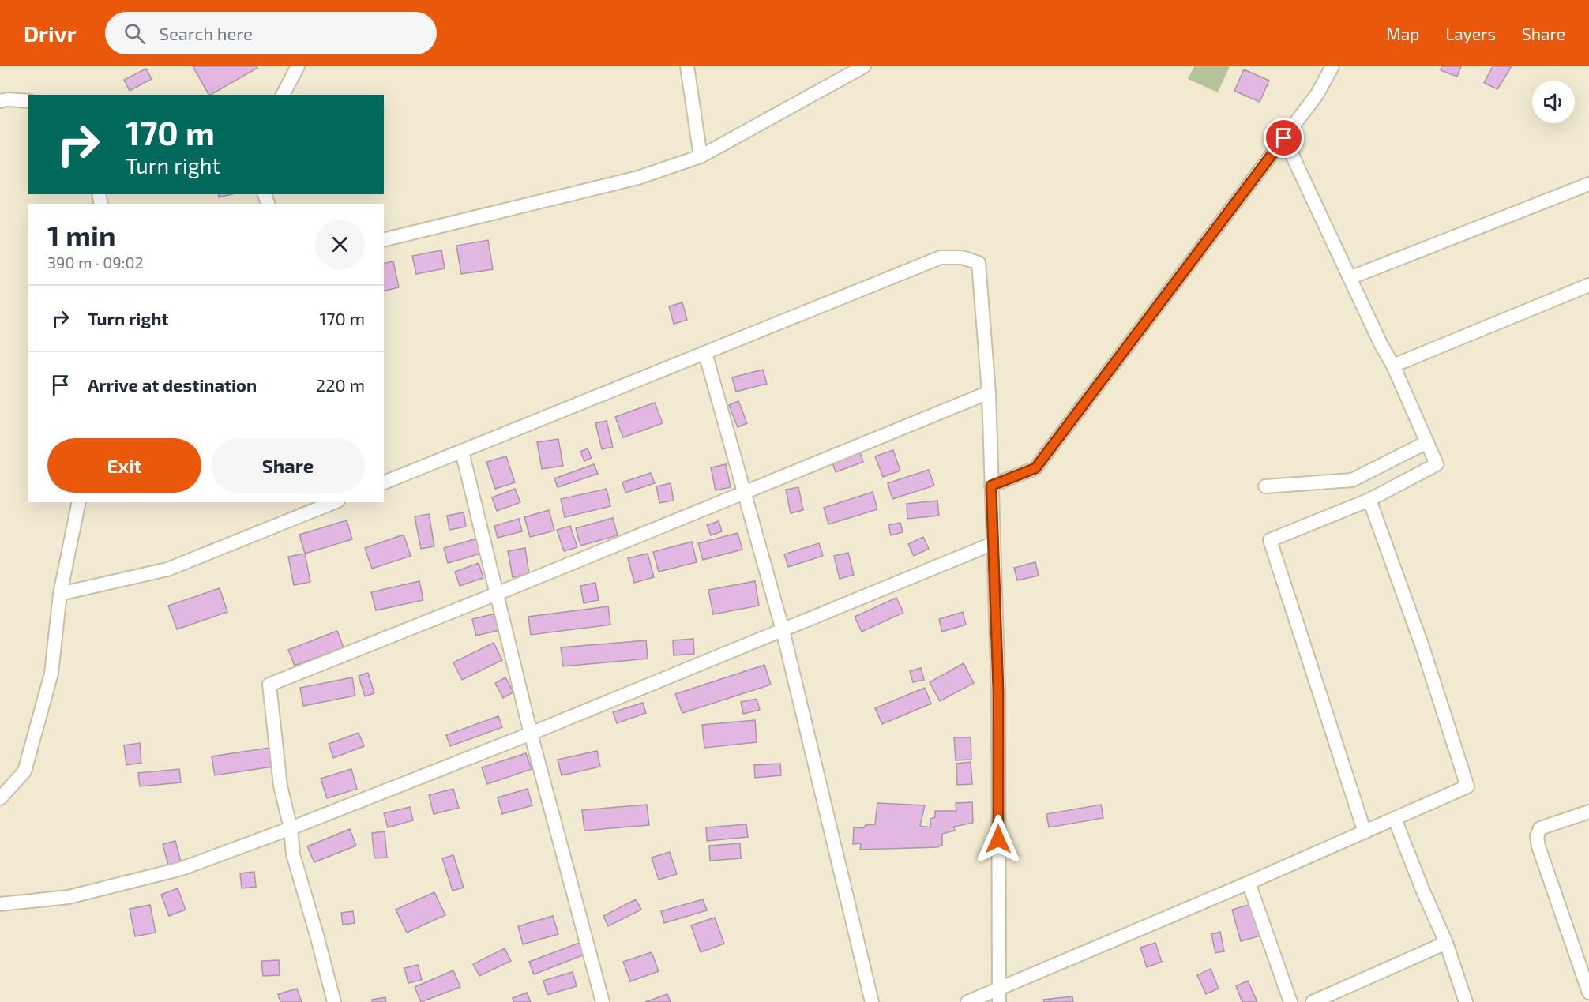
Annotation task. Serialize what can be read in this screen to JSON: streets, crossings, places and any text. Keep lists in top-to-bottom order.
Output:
{
  "page": {
    "header": "Drivr",
    "search": "Search here",
    "nav": ["Map", "Layers", "Share"],
    "turn": ["170 m", "Turn right"],
    "heading": ["1 min", "390 m · 09:02"],
    "list": [
      {
        "name": "Turn right",
        "value": "170 m"
      },
      {
        "name": "Arrive at destination",
        "value": "220 m"
      }
    ],
    "buttons": ["Exit", "Share"]
  }
}
